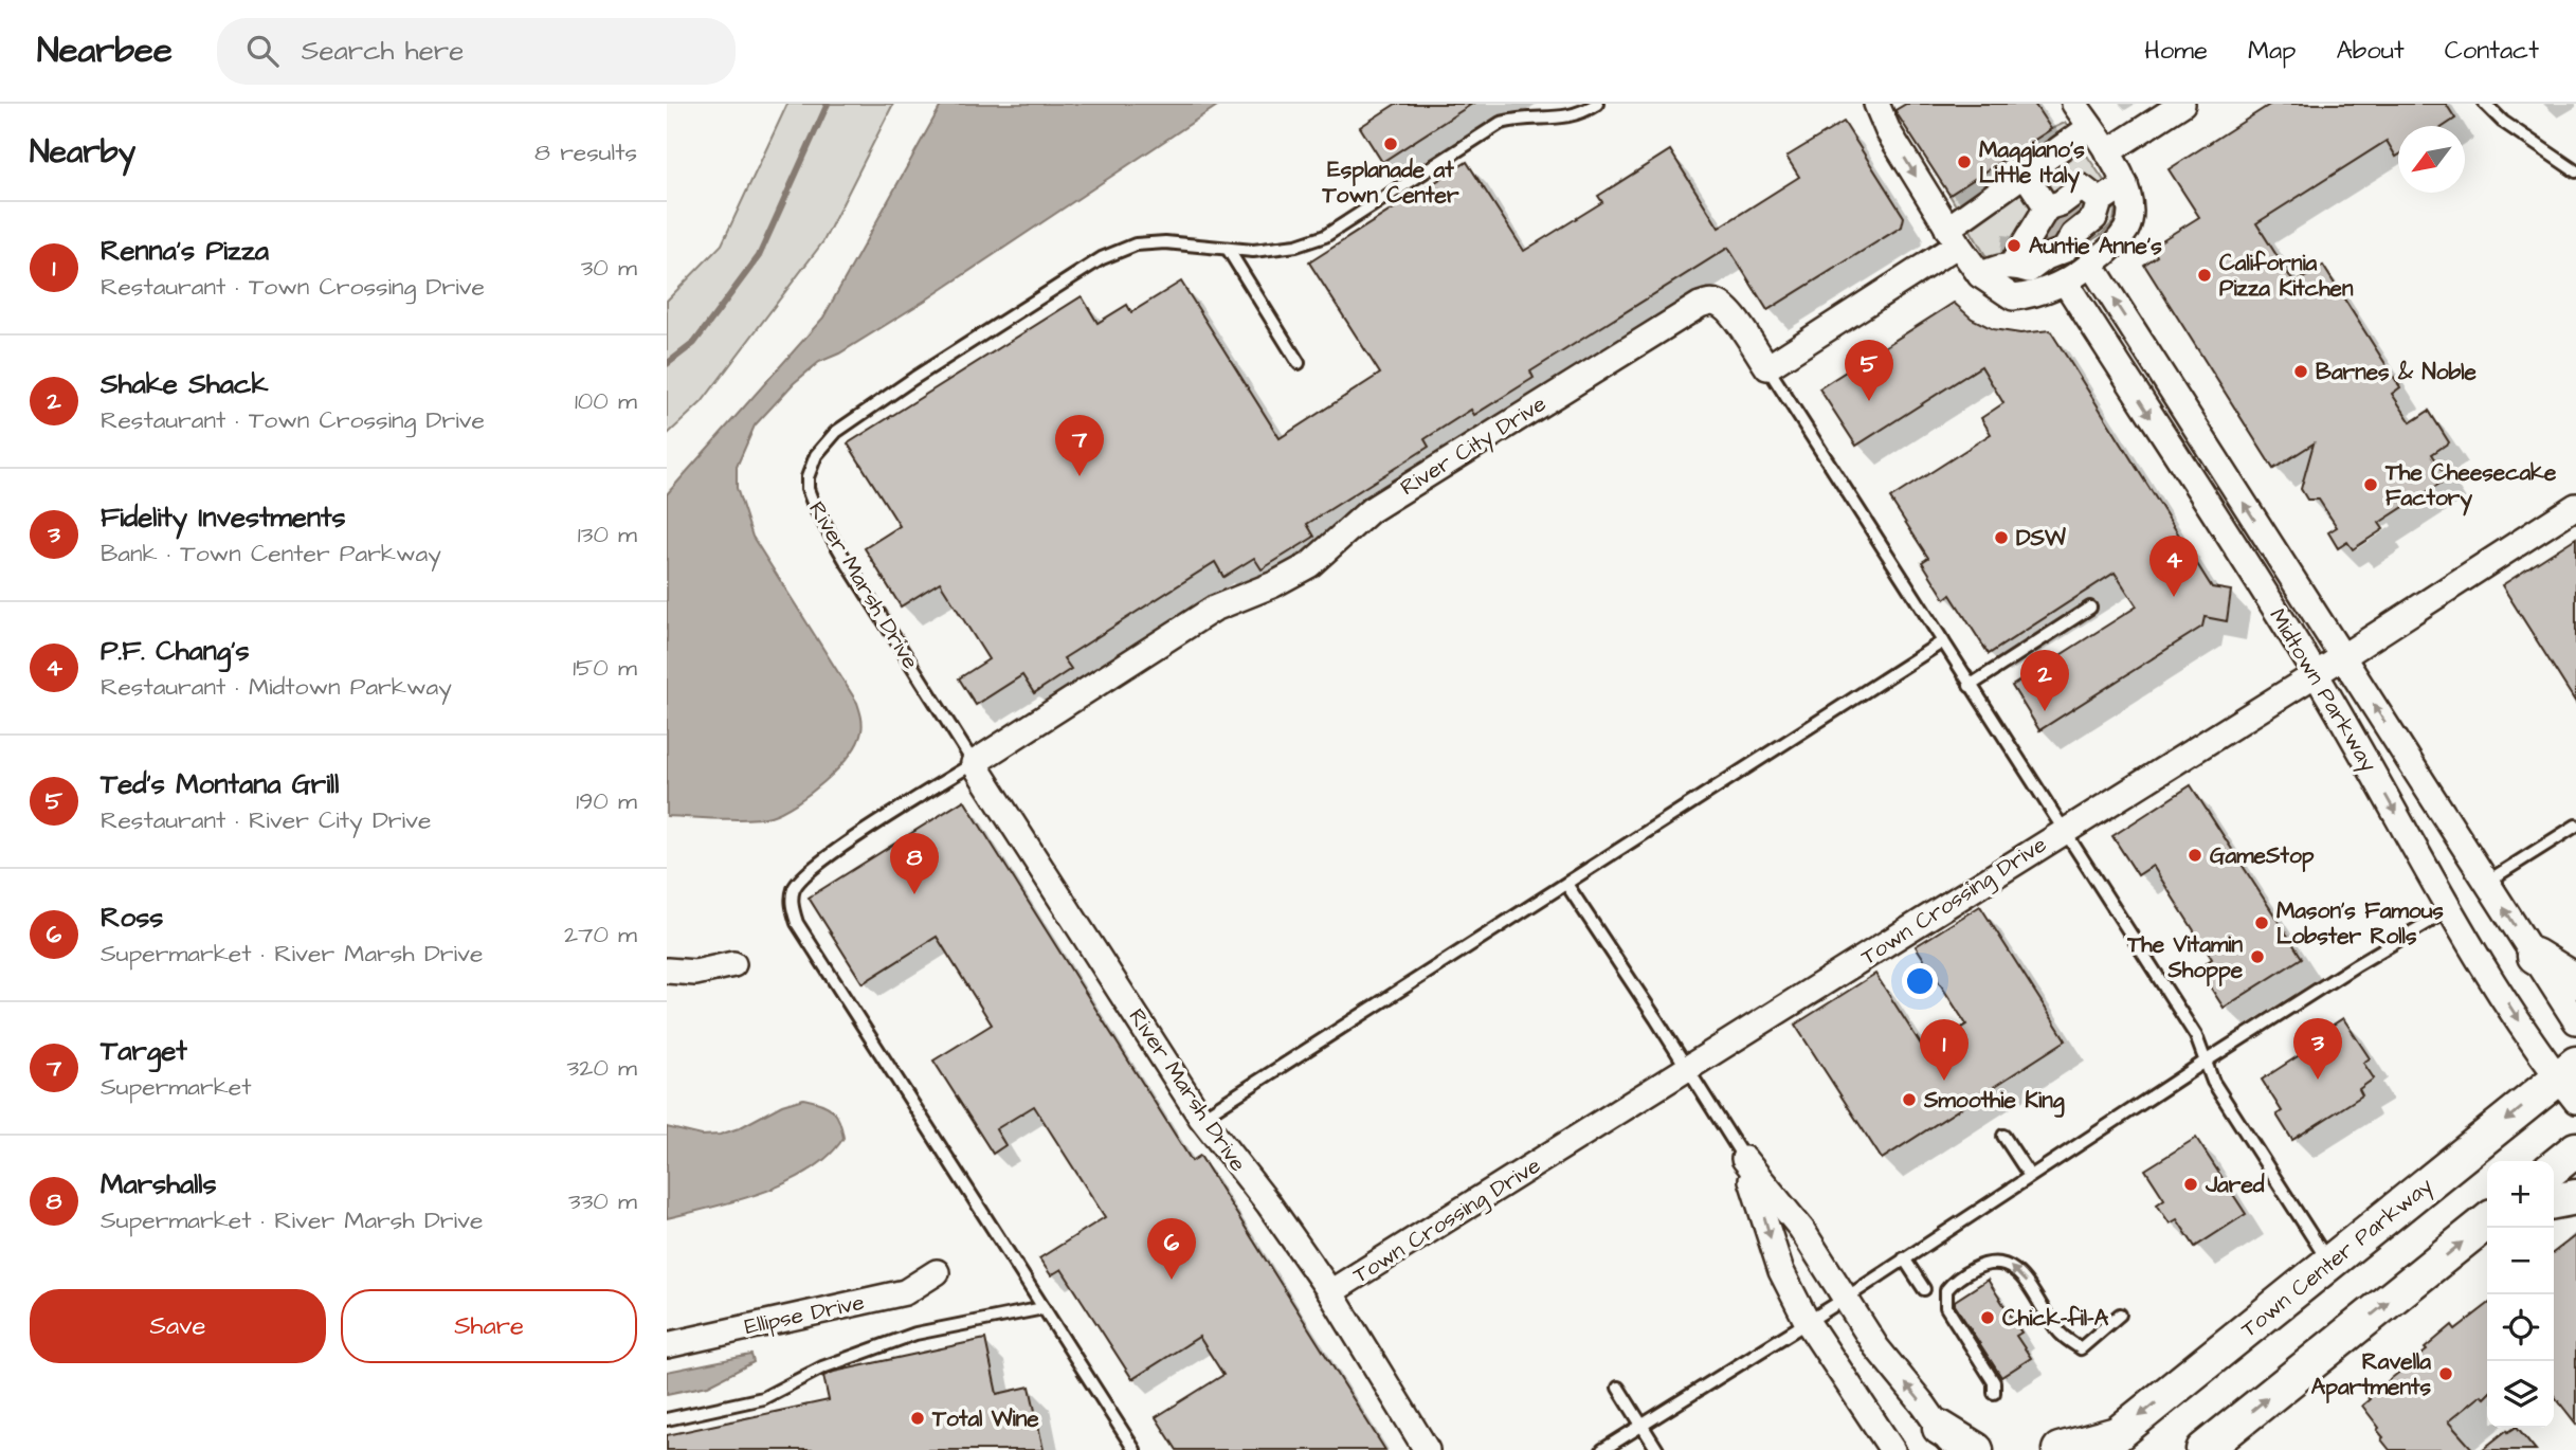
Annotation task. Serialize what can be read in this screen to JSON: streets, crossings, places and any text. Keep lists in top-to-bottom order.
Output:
{
  "streets": {
    "main road": ["Town Center Parkway"],
    "street": [
      "River City Drive",
      "River Marsh Drive",
      "Midtown Parkway",
      "Town Crossing Drive",
      "Ellipse Drive"
    ]
  },
  "crossings": [
    ["River City Drive", "River Marsh Drive"],
    ["River Marsh Drive", "Town Crossing Drive"],
    ["Midtown Parkway", "Town Crossing Drive"],
    ["Midtown Parkway", "Town Center Parkway"]
  ],
  "places": [
    "Esplanade at Town Center",
    "Maggiano's Little Italy",
    "Auntie Anne's",
    "California Pizza Kitchen",
    "Barnes & Noble",
    "The Cheesecake Factory",
    "DSW",
    "GameStop",
    "Mason's Famous Lobster Rolls",
    "The Vitamin Shoppe",
    "Smoothie King",
    "Jared",
    "Chick-fil-A",
    "Ravella Apartments",
    "Total Wine"
  ],
  "north": "bottom left",
  "page": {
    "header": "Nearbee",
    "search": "Search here",
    "nav": [
      "Home",
      "Map",
      "About",
      "Contact"
    ],
    "heading": ["Nearby", "8 results"],
    "list": [
      {
        "mark": "1",
        "name": "Renna's Pizza",
        "note": "Restaurant · Town Crossing Drive",
        "value": "30 m"
      },
      {
        "mark": "2",
        "name": "Shake Shack",
        "note": "Restaurant · Town Crossing Drive",
        "value": "100 m"
      },
      {
        "mark": "3",
        "name": "Fidelity Investments",
        "note": "Bank · Town Center Parkway",
        "value": "130 m"
      },
      {
        "mark": "4",
        "name": "P.F. Chang's",
        "note": "Restaurant · Midtown Parkway",
        "value": "150 m"
      },
      {
        "mark": "5",
        "name": "Ted's Montana Grill",
        "note": "Restaurant · River City Drive",
        "value": "190 m"
      },
      {
        "mark": "6",
        "name": "Ross",
        "note": "Supermarket · River Marsh Drive",
        "value": "270 m"
      },
      {
        "mark": "7",
        "name": "Target",
        "note": "Supermarket",
        "value": "320 m"
      },
      {
        "mark": "8",
        "name": "Marshalls",
        "note": "Supermarket · River Marsh Drive",
        "value": "330 m"
      }
    ],
    "pins": [
      "5",
      "7",
      "4",
      "2",
      "8",
      "3",
      "1",
      "6"
    ],
    "map_buttons": ["+", "−"],
    "buttons": ["Save", "Share"]
  }
}
